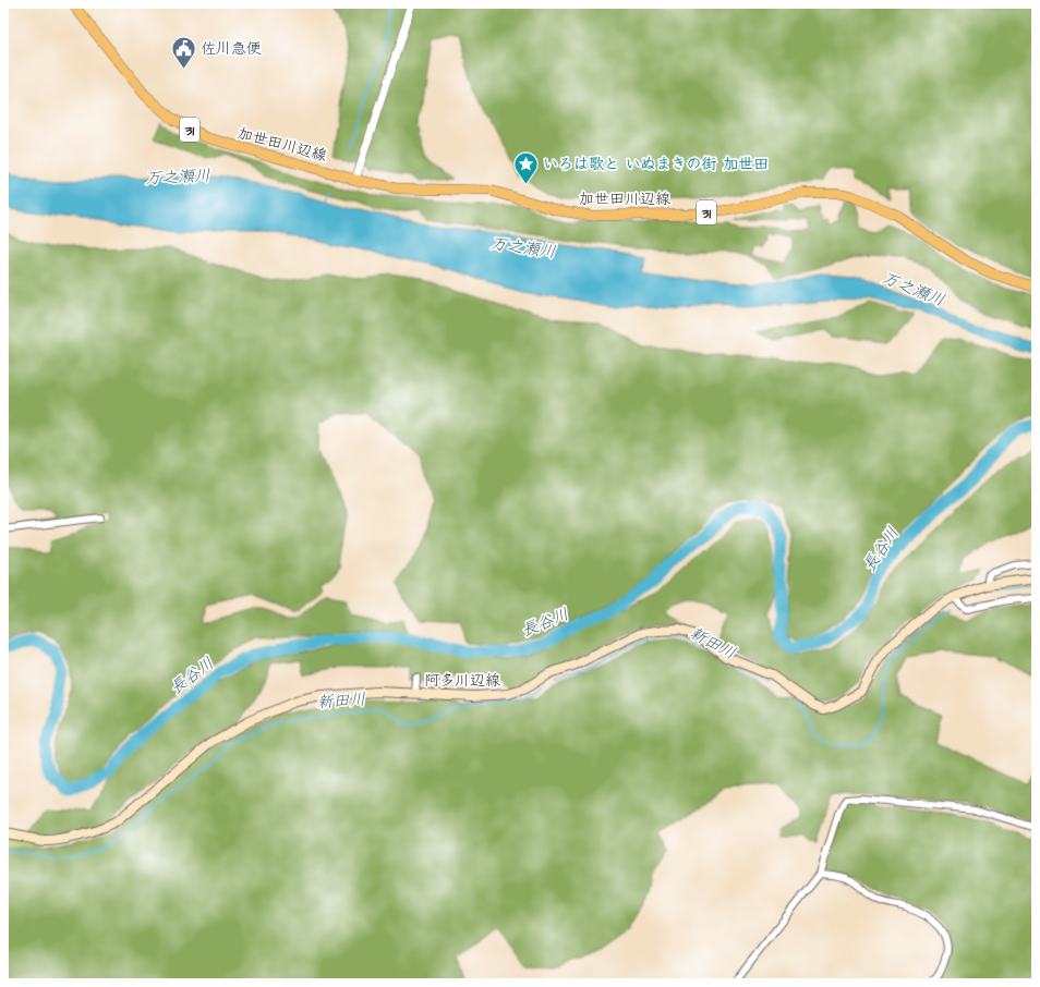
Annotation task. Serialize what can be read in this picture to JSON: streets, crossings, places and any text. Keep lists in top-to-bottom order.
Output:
{
  "streets": {
    "main road": ["31", "加世田川辺線", "阿多川辺線"]
  },
  "water": ["万之瀬川", "長谷川", "新田川"],
  "places": {
    "public building": ["佐川急便"],
    "place": ["いろは歌と いぬまきの街 加世田"]
  }
}
